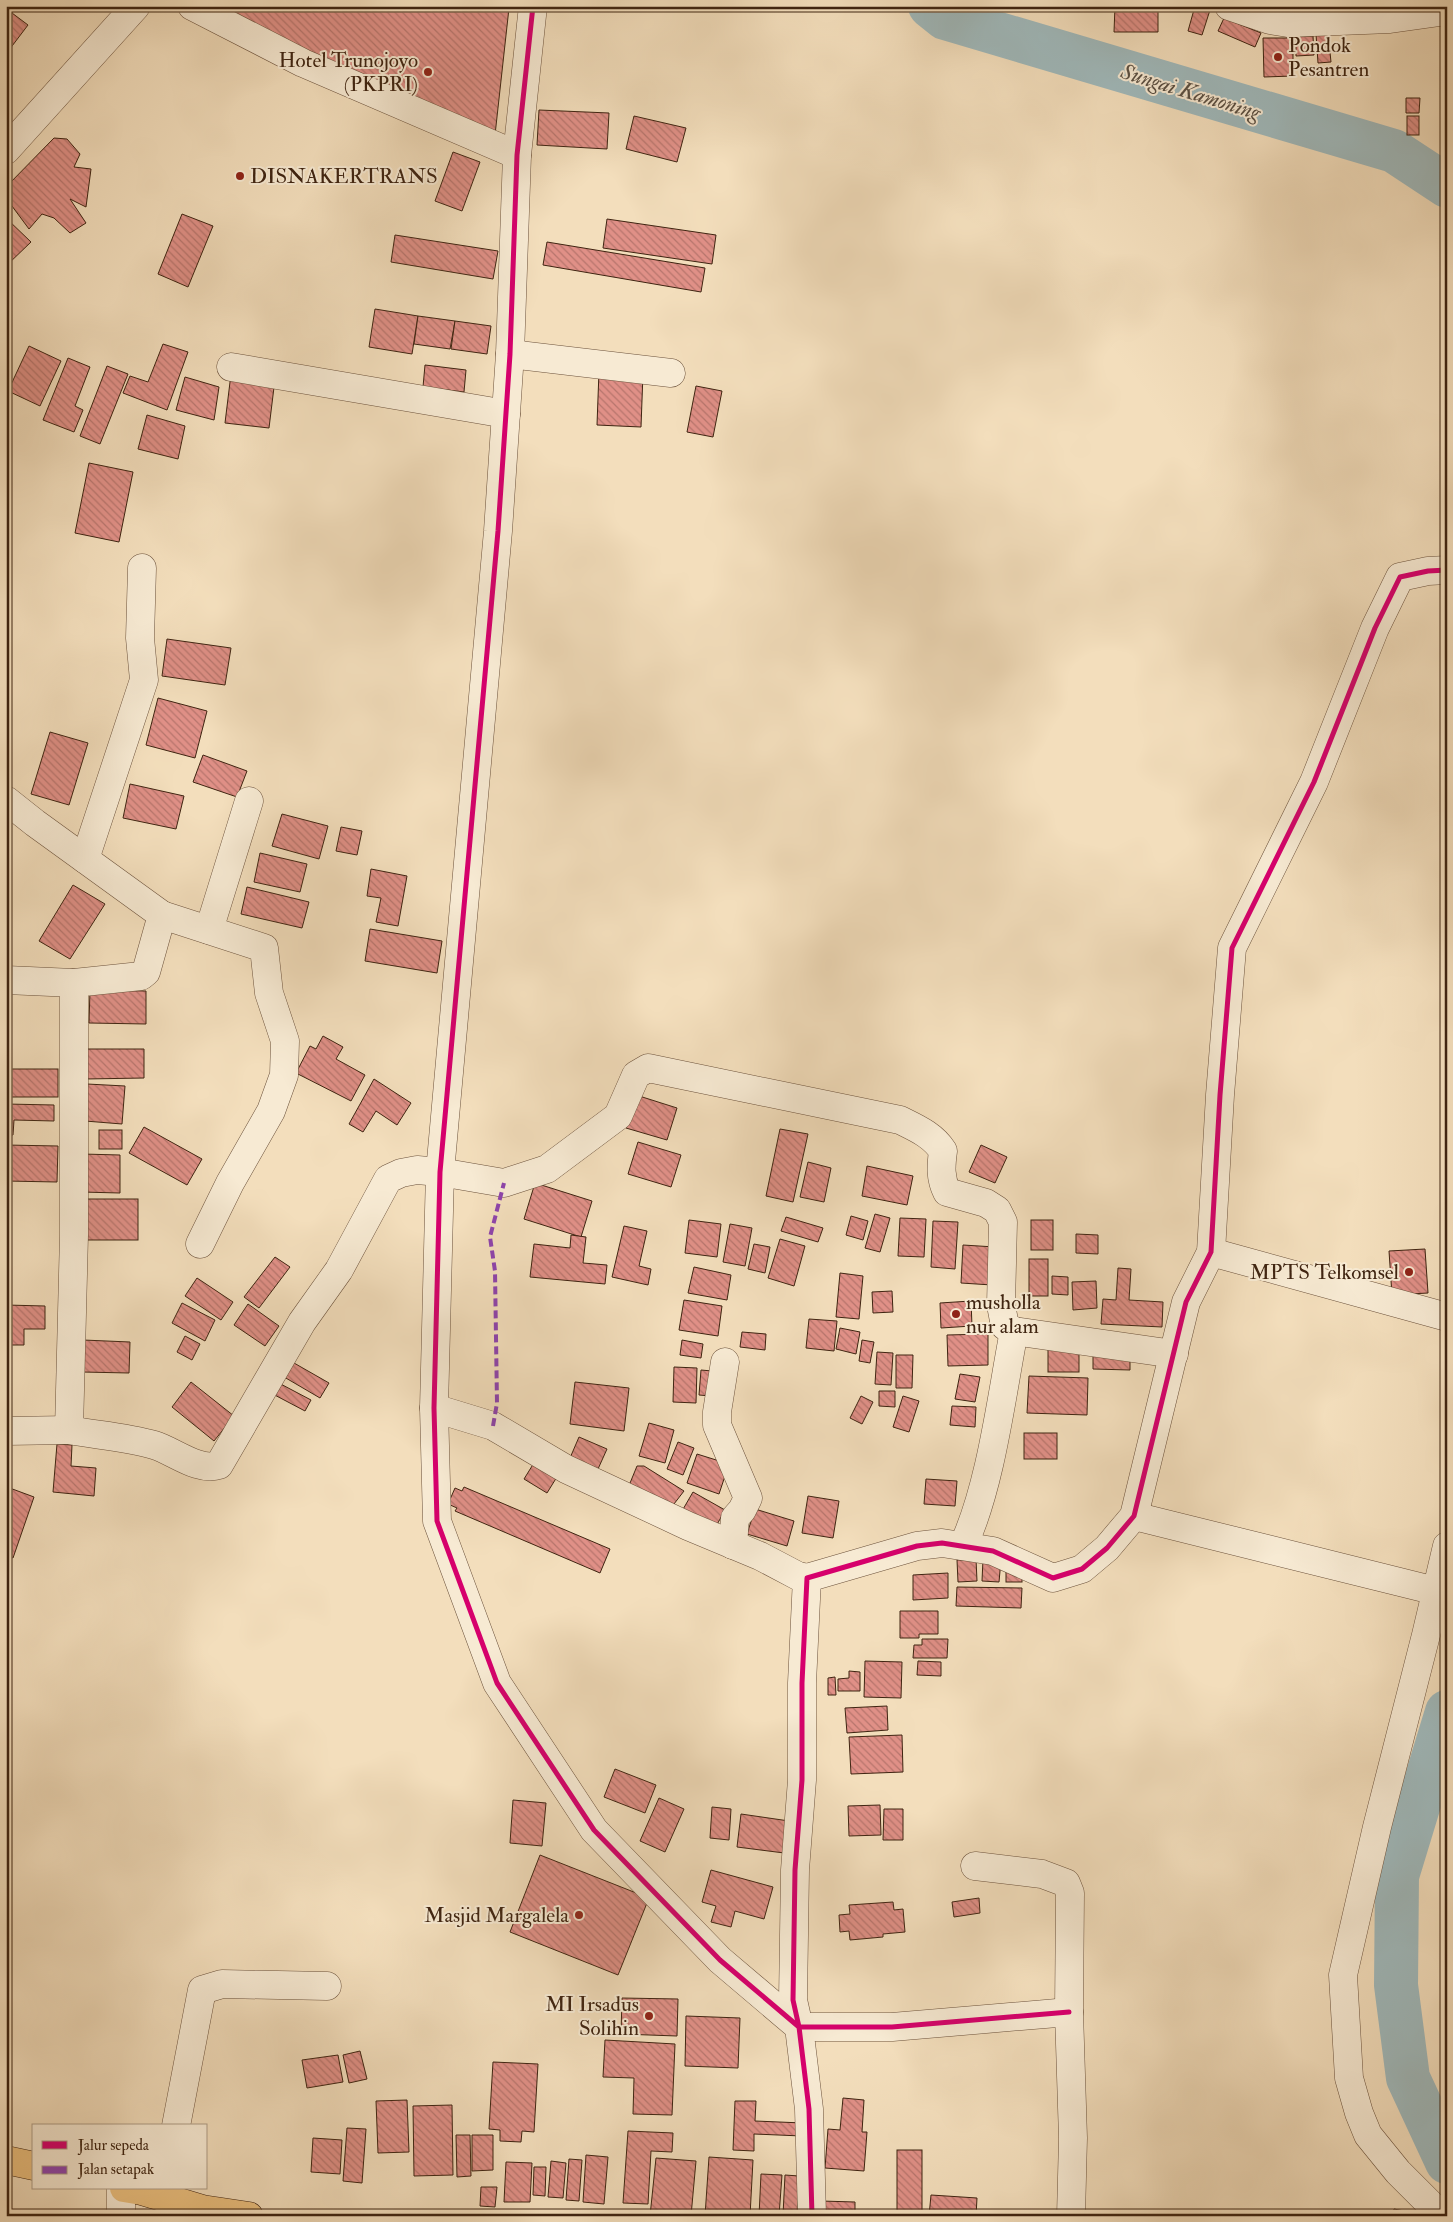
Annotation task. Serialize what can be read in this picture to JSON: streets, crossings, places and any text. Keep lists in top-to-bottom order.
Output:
{
  "water": ["Sungai Kamoning"],
  "places": [
    "Pondok Pesantren",
    "Hotel Trunojoyo (PKPRI)",
    "DISNAKERTRANS",
    "MPTS Telkomsel",
    "musholla nur alam",
    "Masjid Margalela",
    "MI Irsadus Solihin"
  ],
  "legend": ["Jalur sepeda", "Jalan setapak"]
}
